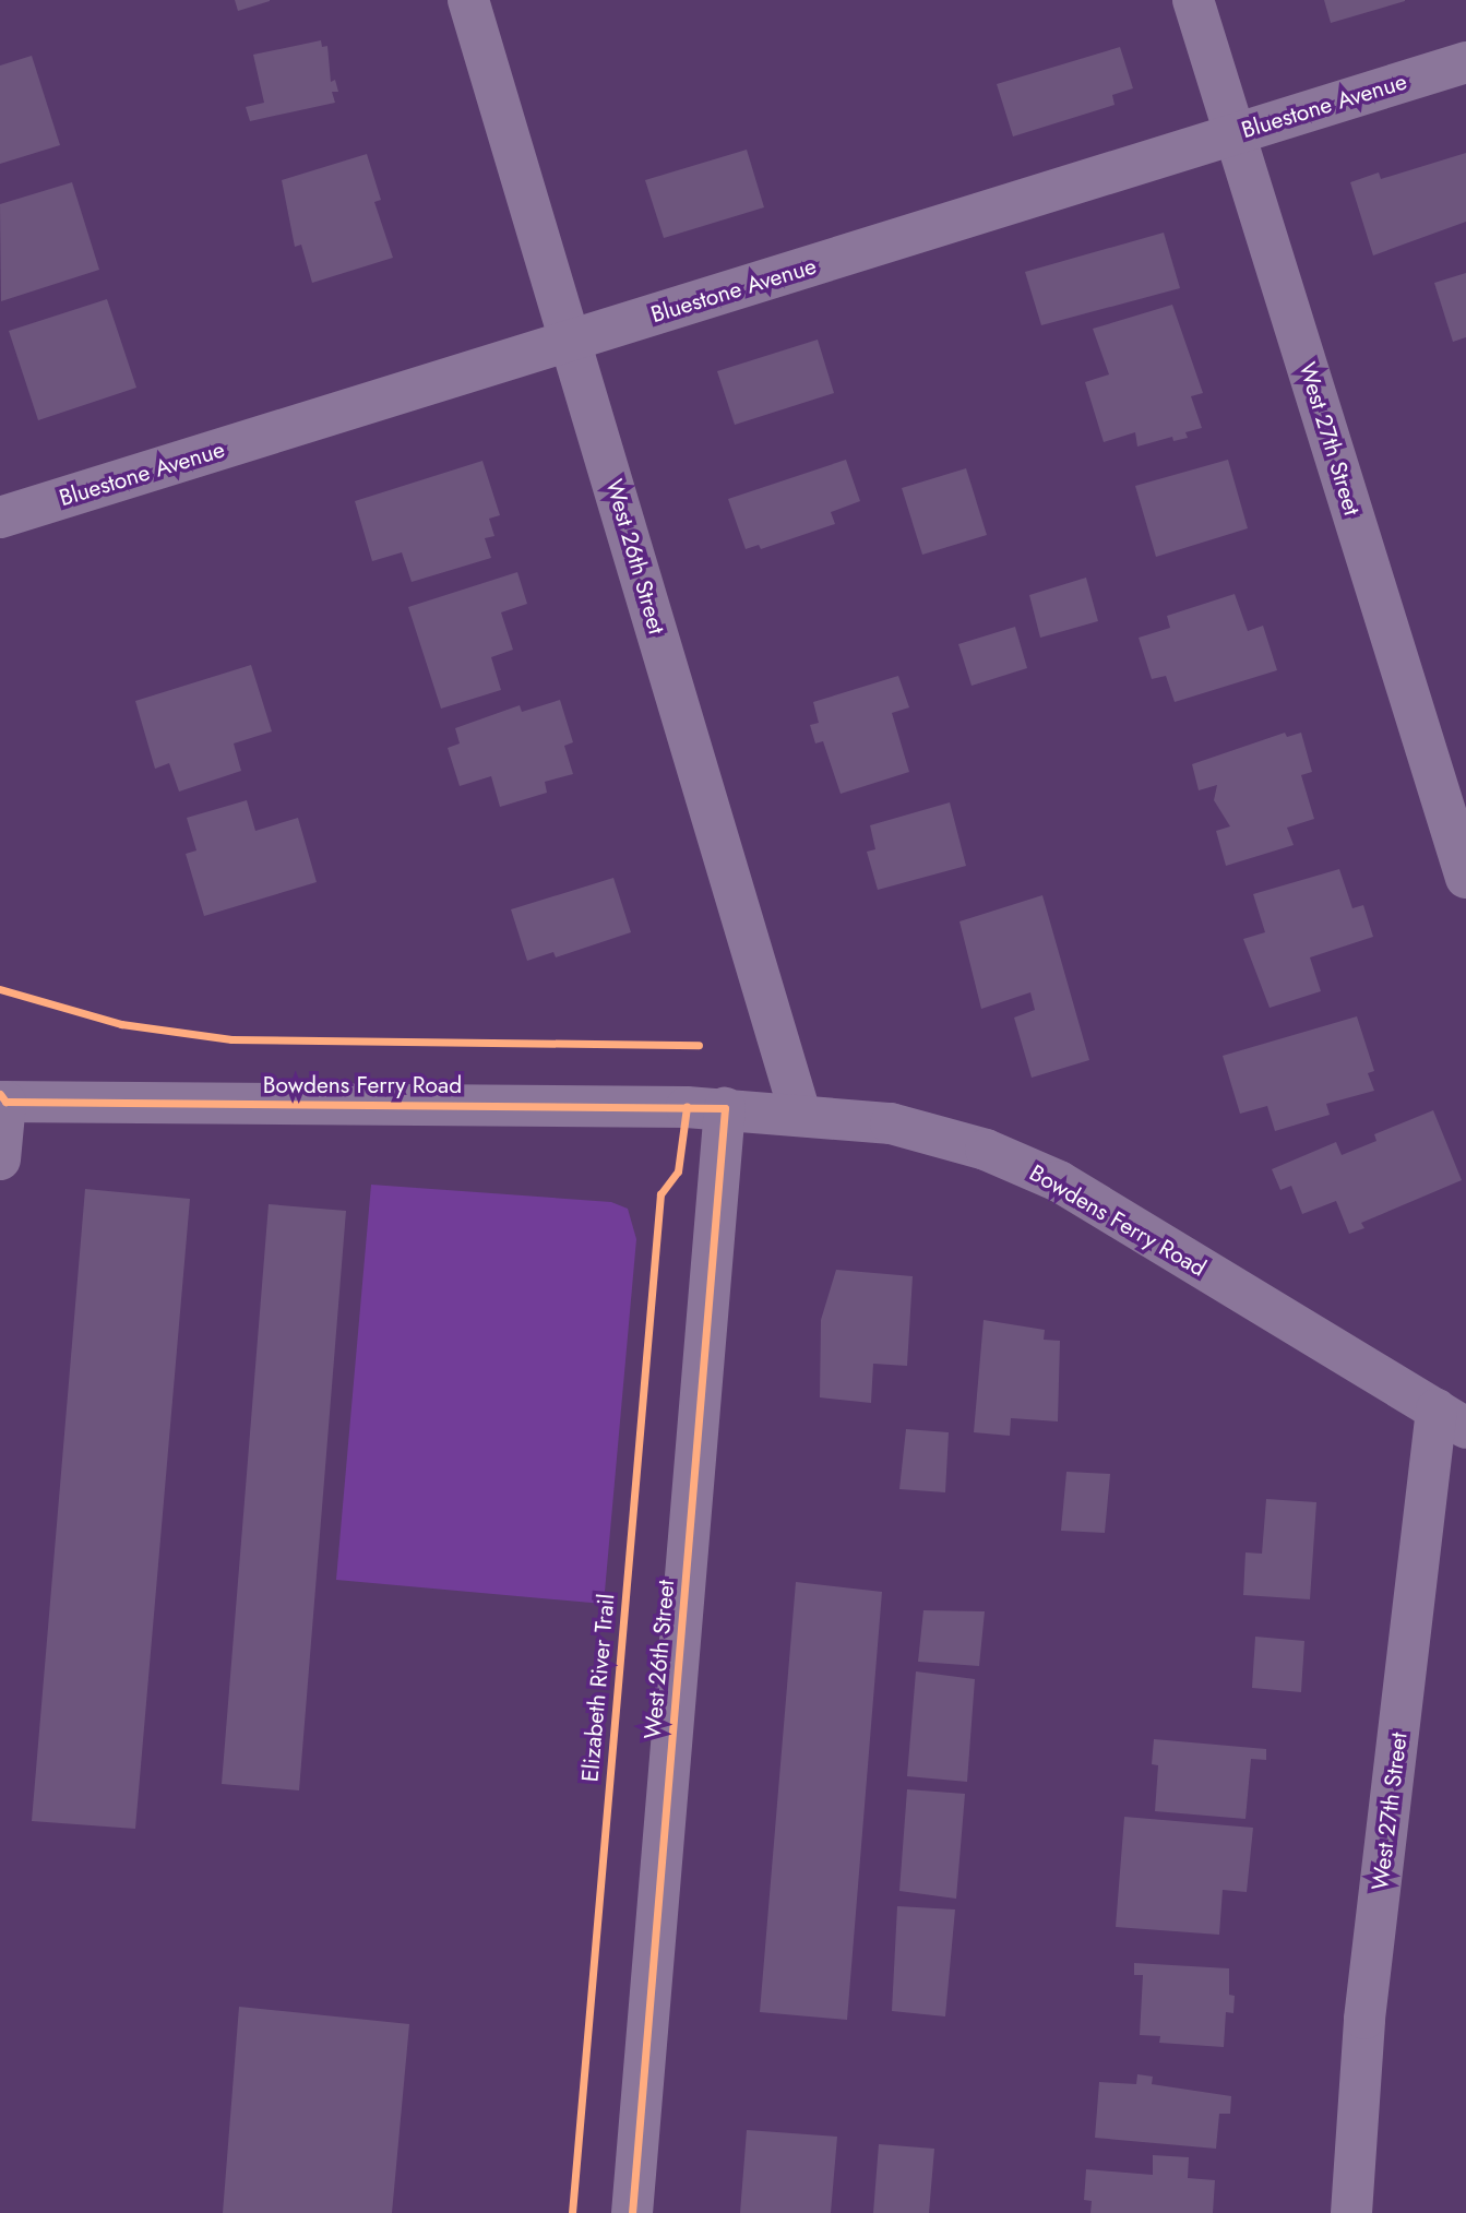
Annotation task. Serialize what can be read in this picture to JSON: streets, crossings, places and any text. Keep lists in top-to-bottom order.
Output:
{
  "streets": {
    "street": [
      "Bluestone Avenue",
      "West 27th Street",
      "West 26th Street",
      "Bowdens Ferry Road"
    ],
    "cycle path": ["Elizabeth River Trail"]
  },
  "crossings": [
    ["Bluestone Avenue", "West 27th Street"],
    ["Bluestone Avenue", "West 26th Street"],
    ["West 27th Street", "Bowdens Ferry Road"],
    ["West 26th Street", "Bowdens Ferry Road"]
  ]
}
